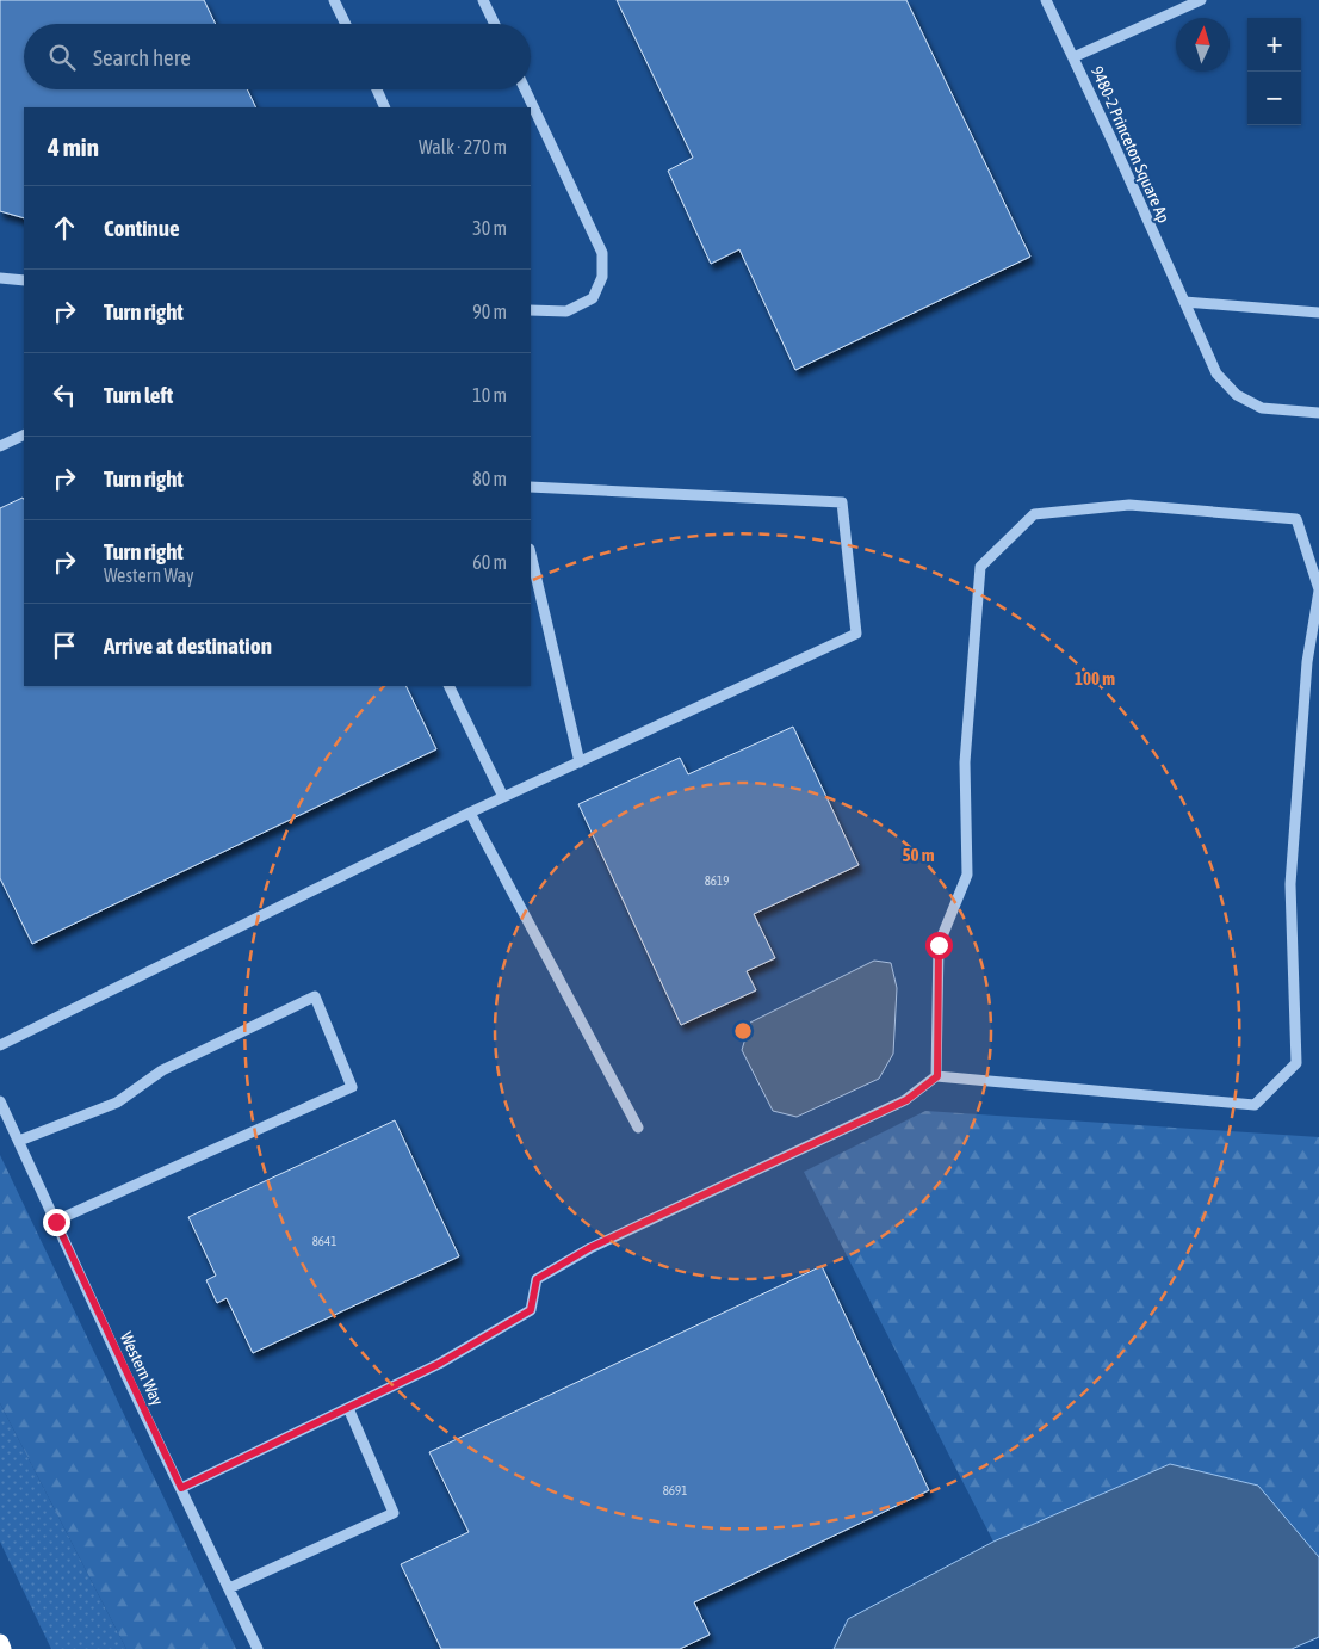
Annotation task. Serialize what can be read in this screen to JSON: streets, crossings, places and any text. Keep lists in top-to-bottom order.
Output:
{
  "streets": {
    "street": ["9480-2 Princeton Square Ap", "Western Way"]
  },
  "house_numbers": ["8619", "8641", "8691"],
  "north": "top",
  "page": {
    "map_buttons": ["+", "−"],
    "search": "Search here",
    "heading": ["4 min", "Walk · 270 m"],
    "list": [
      ["Continue", "30 m"],
      ["Turn right", "90 m"],
      ["Turn left", "10 m"],
      ["Turn right", "80 m"],
      ["Turn right", "Western Way", "60 m"],
      "Arrive at destination"
    ]
  },
  "rings": ["100 m", "50 m"]
}
